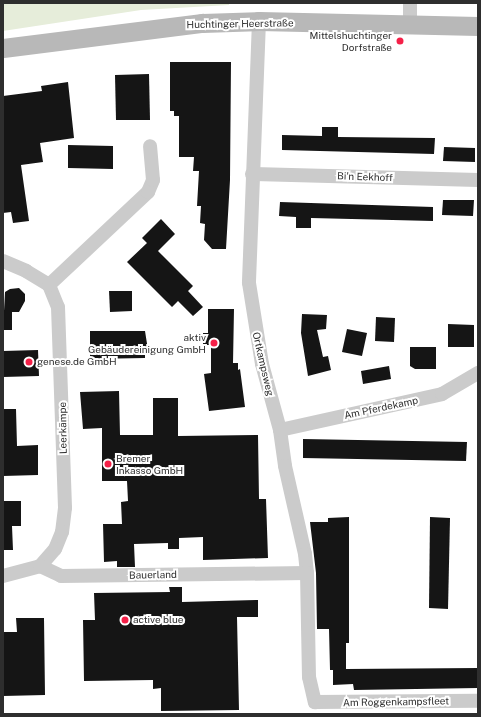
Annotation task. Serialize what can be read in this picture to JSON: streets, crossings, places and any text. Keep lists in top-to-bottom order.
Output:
{
  "streets": {
    "main road": ["Huchtinger Heerstraße"],
    "street": [
      "Bi'n Eekhoff",
      "Ortkampsweg",
      "Am Pferdekamp",
      "Leerkämpe",
      "Bauerland",
      "Am Roggenkampsfleet"
    ]
  },
  "crossings": [
    ["Huchtinger Heerstraße", "Ortkampsweg"],
    ["Bi'n Eekhoff", "Ortkampsweg"],
    ["Ortkampsweg", "Am Pferdekamp"],
    ["Ortkampsweg", "Bauerland"],
    ["Ortkampsweg", "Am Roggenkampsfleet"],
    ["Leerkämpe", "Bauerland"]
  ],
  "places": [
    "Mittelshuchtinger Dorfstraße",
    "aktiv Gebäudereinigung GmbH",
    "genese.de GmbH",
    "Bremer Inkasso GmbH",
    "active blue"
  ]
}
